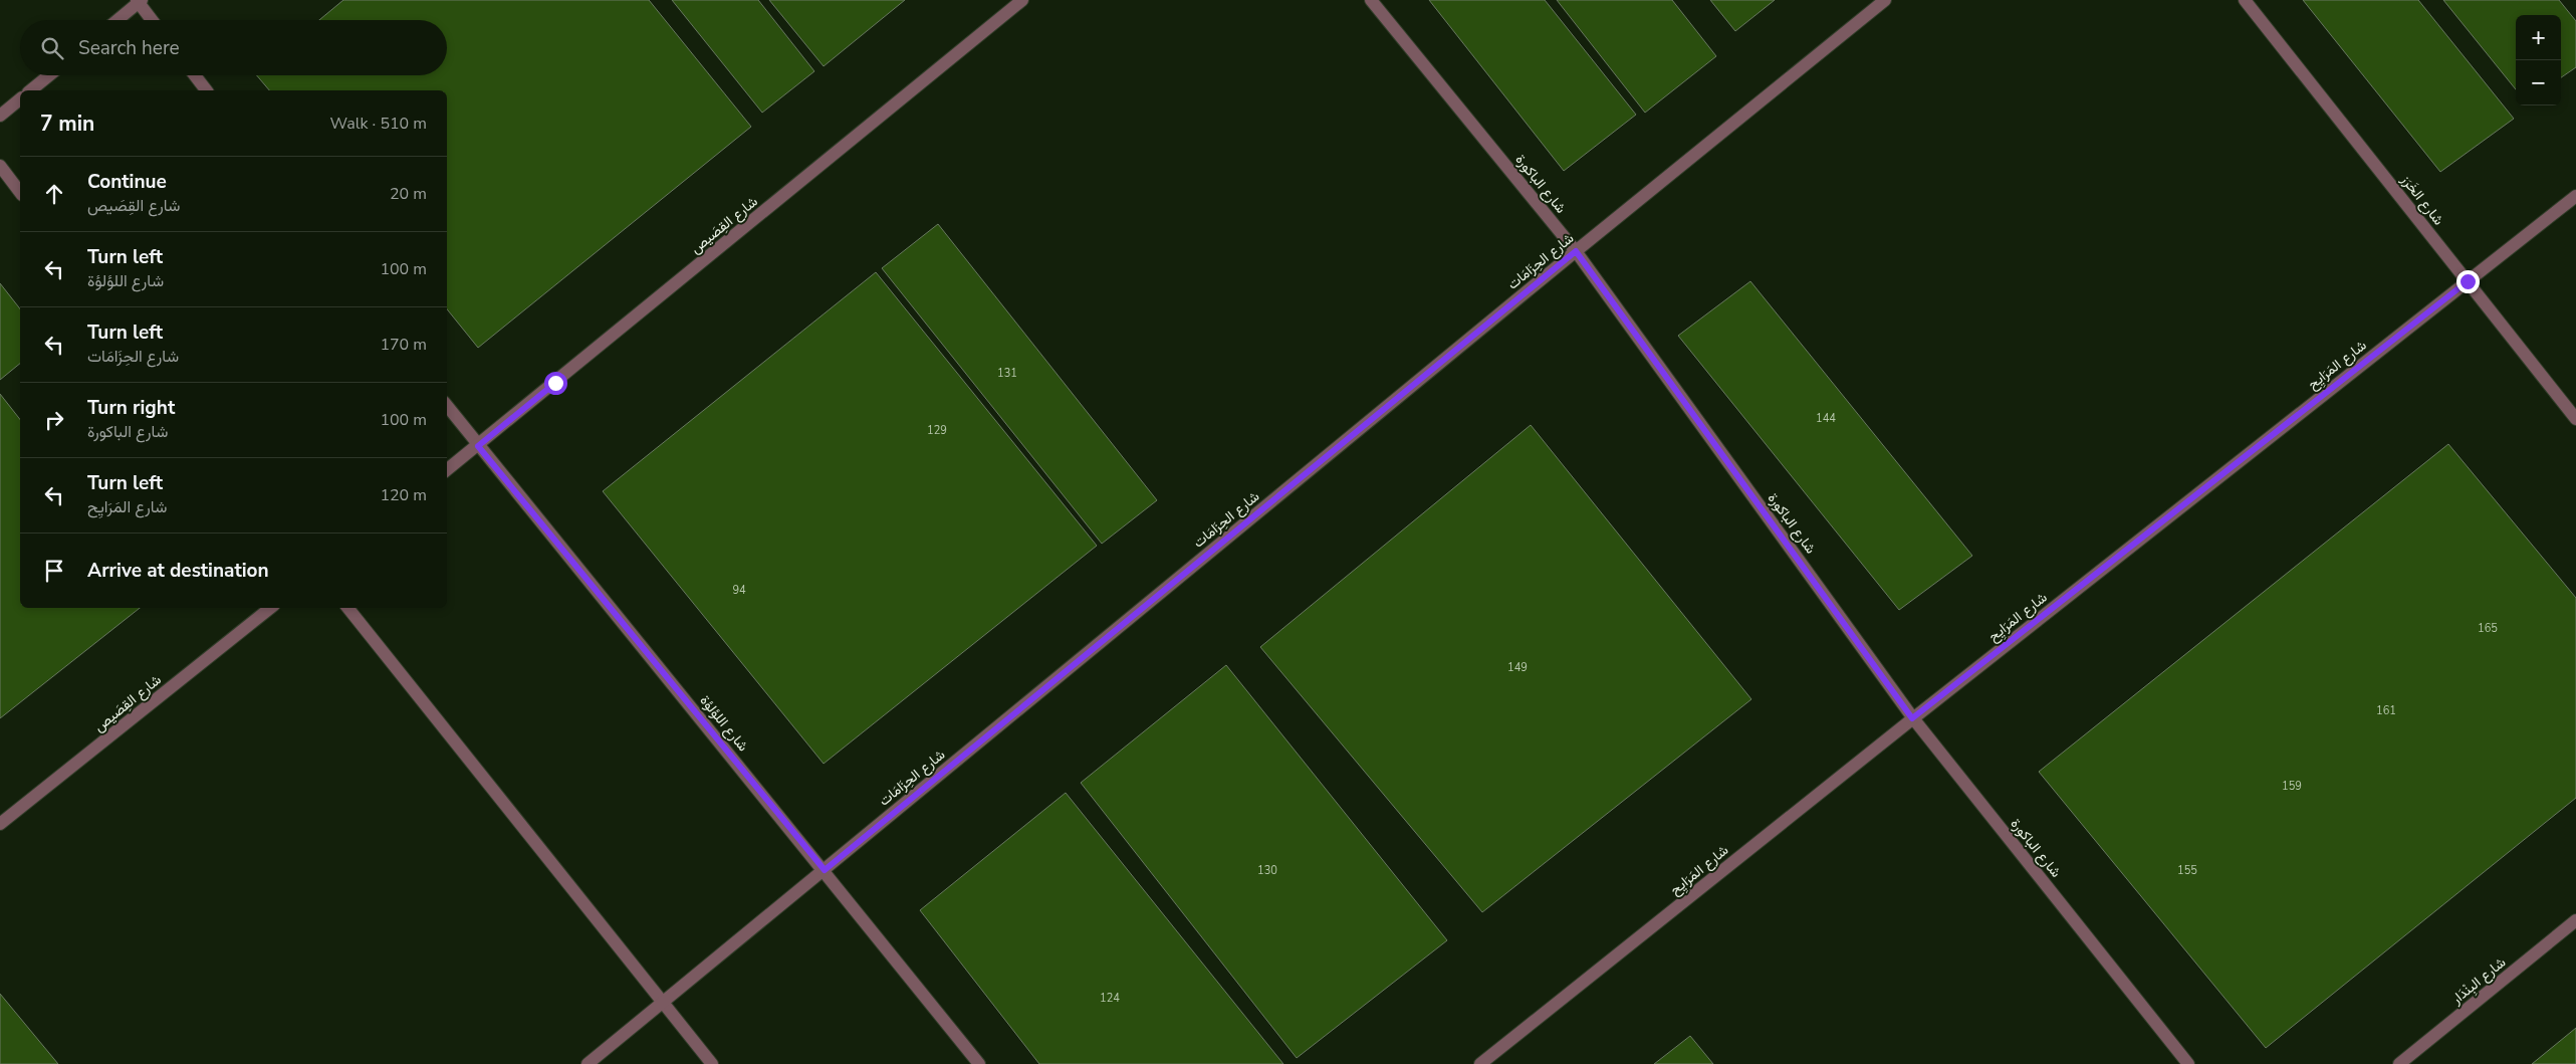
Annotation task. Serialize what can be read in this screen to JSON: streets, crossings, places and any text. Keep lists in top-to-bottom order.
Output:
{
  "streets": {
    "street": [
      "شارع الباكورة",
      "شارع الخَرَز",
      "شارع القِصَيص",
      "شارع الحِزَامَات",
      "شارع المَرَايِح",
      "شارع اللؤلؤة",
      "شارع البِنْدَار"
    ]
  },
  "crossings": [
    ["شارع الباكورة", "شارع الحِزَامَات"],
    ["شارع الباكورة", "شارع المَرَايِح"],
    ["شارع الخَرَز", "شارع المَرَايِح"],
    ["شارع القِصَيص", "شارع اللؤلؤة"],
    ["شارع الحِزَامَات", "شارع اللؤلؤة"]
  ],
  "house_numbers": [
    "131",
    "144",
    "129",
    "94",
    "165",
    "149",
    "161",
    "159",
    "130",
    "155",
    "124"
  ],
  "page": {
    "map_buttons": ["+", "−"],
    "search": "Search here",
    "heading": ["7 min", "Walk · 510 m"],
    "list": [
      ["Continue", "شارع القِصَيص", "20 m"],
      ["Turn left", "شارع اللؤلؤة", "100 m"],
      ["Turn left", "شارع الحِزَامَات", "170 m"],
      ["Turn right", "شارع الباكورة", "100 m"],
      ["Turn left", "شارع المَرَايِح", "120 m"],
      "Arrive at destination"
    ]
  }
}
